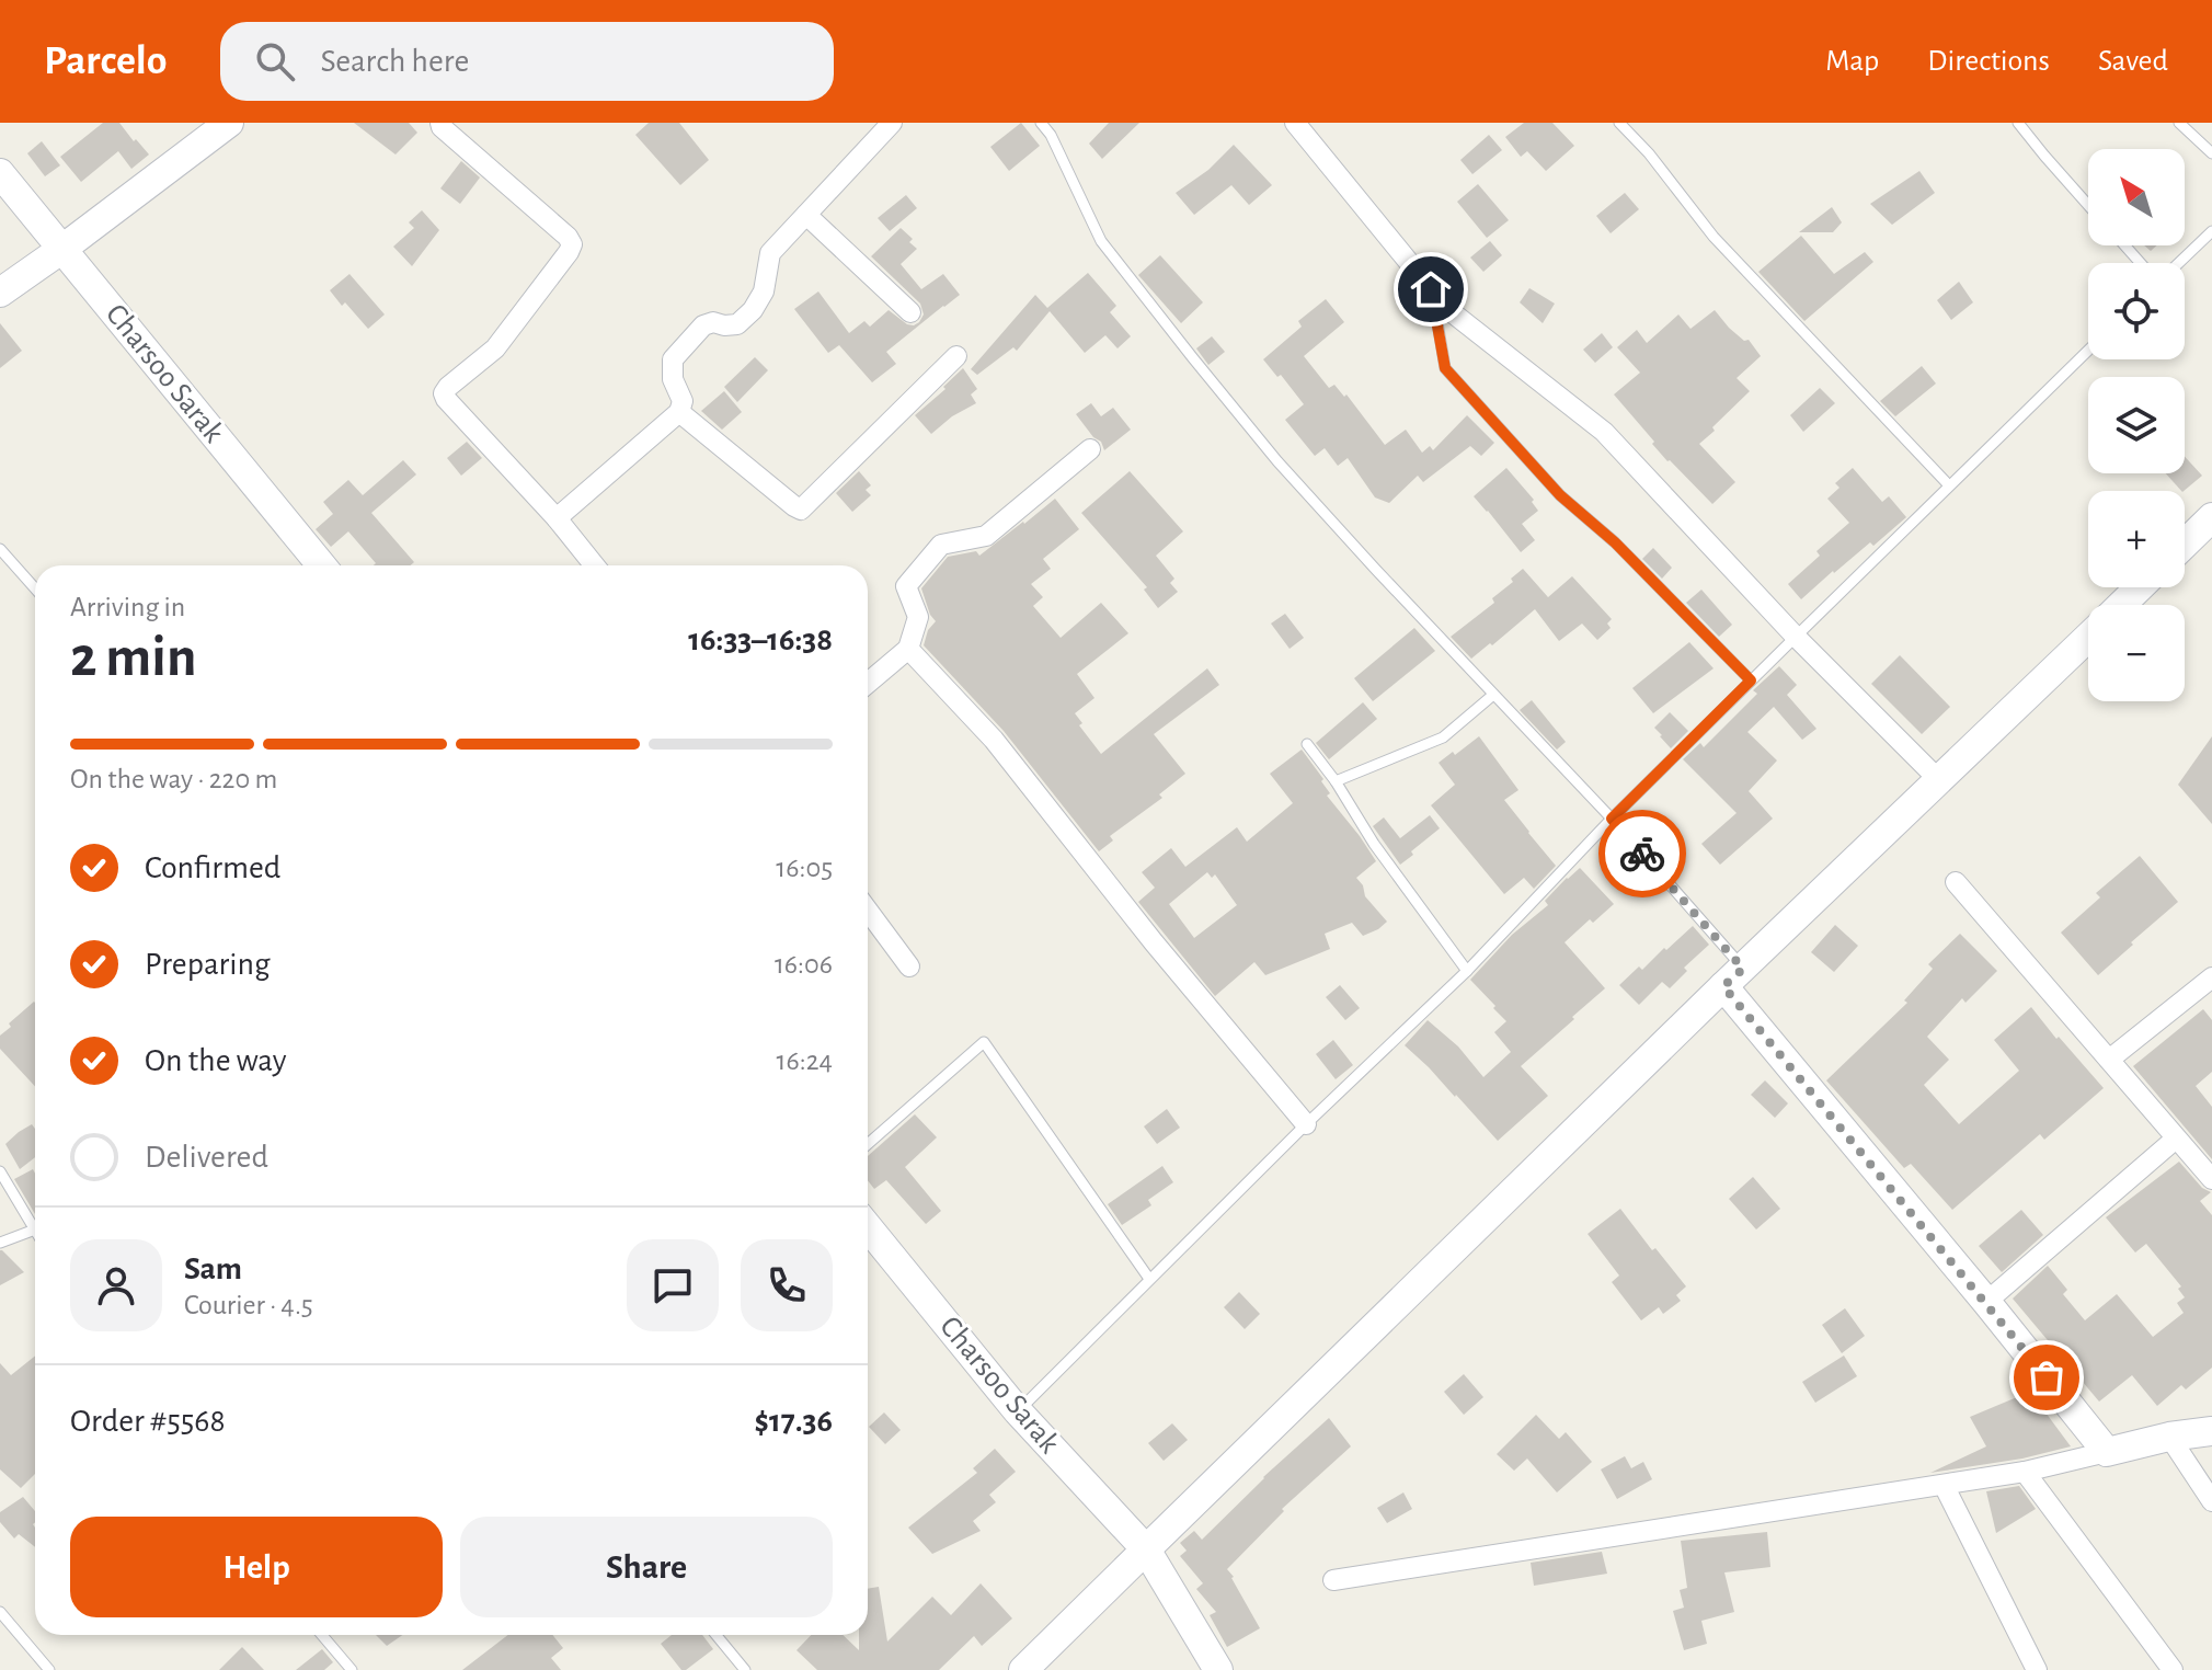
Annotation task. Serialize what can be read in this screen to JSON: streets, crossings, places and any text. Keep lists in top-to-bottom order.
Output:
{
  "streets": {
    "street": ["Charsoo Sarak"]
  },
  "north": "top left",
  "page": {
    "header": "Parcelo",
    "search": "Search here",
    "nav": ["Map", "Directions", "Saved"],
    "map_buttons": ["+", "−"],
    "heading": ["2 min", "Arriving in", "16:33–16:38"],
    "panel": [
      "Sam",
      "Courier · 4.5",
      "Order #5568",
      "$17.36"
    ],
    "bar": "On the way · 220 m",
    "list": [
      ["Confirmed", "16:05"],
      ["Preparing", "16:06"],
      ["On the way", "16:24"],
      "Delivered"
    ],
    "buttons": ["Help", "Share"]
  }
}
